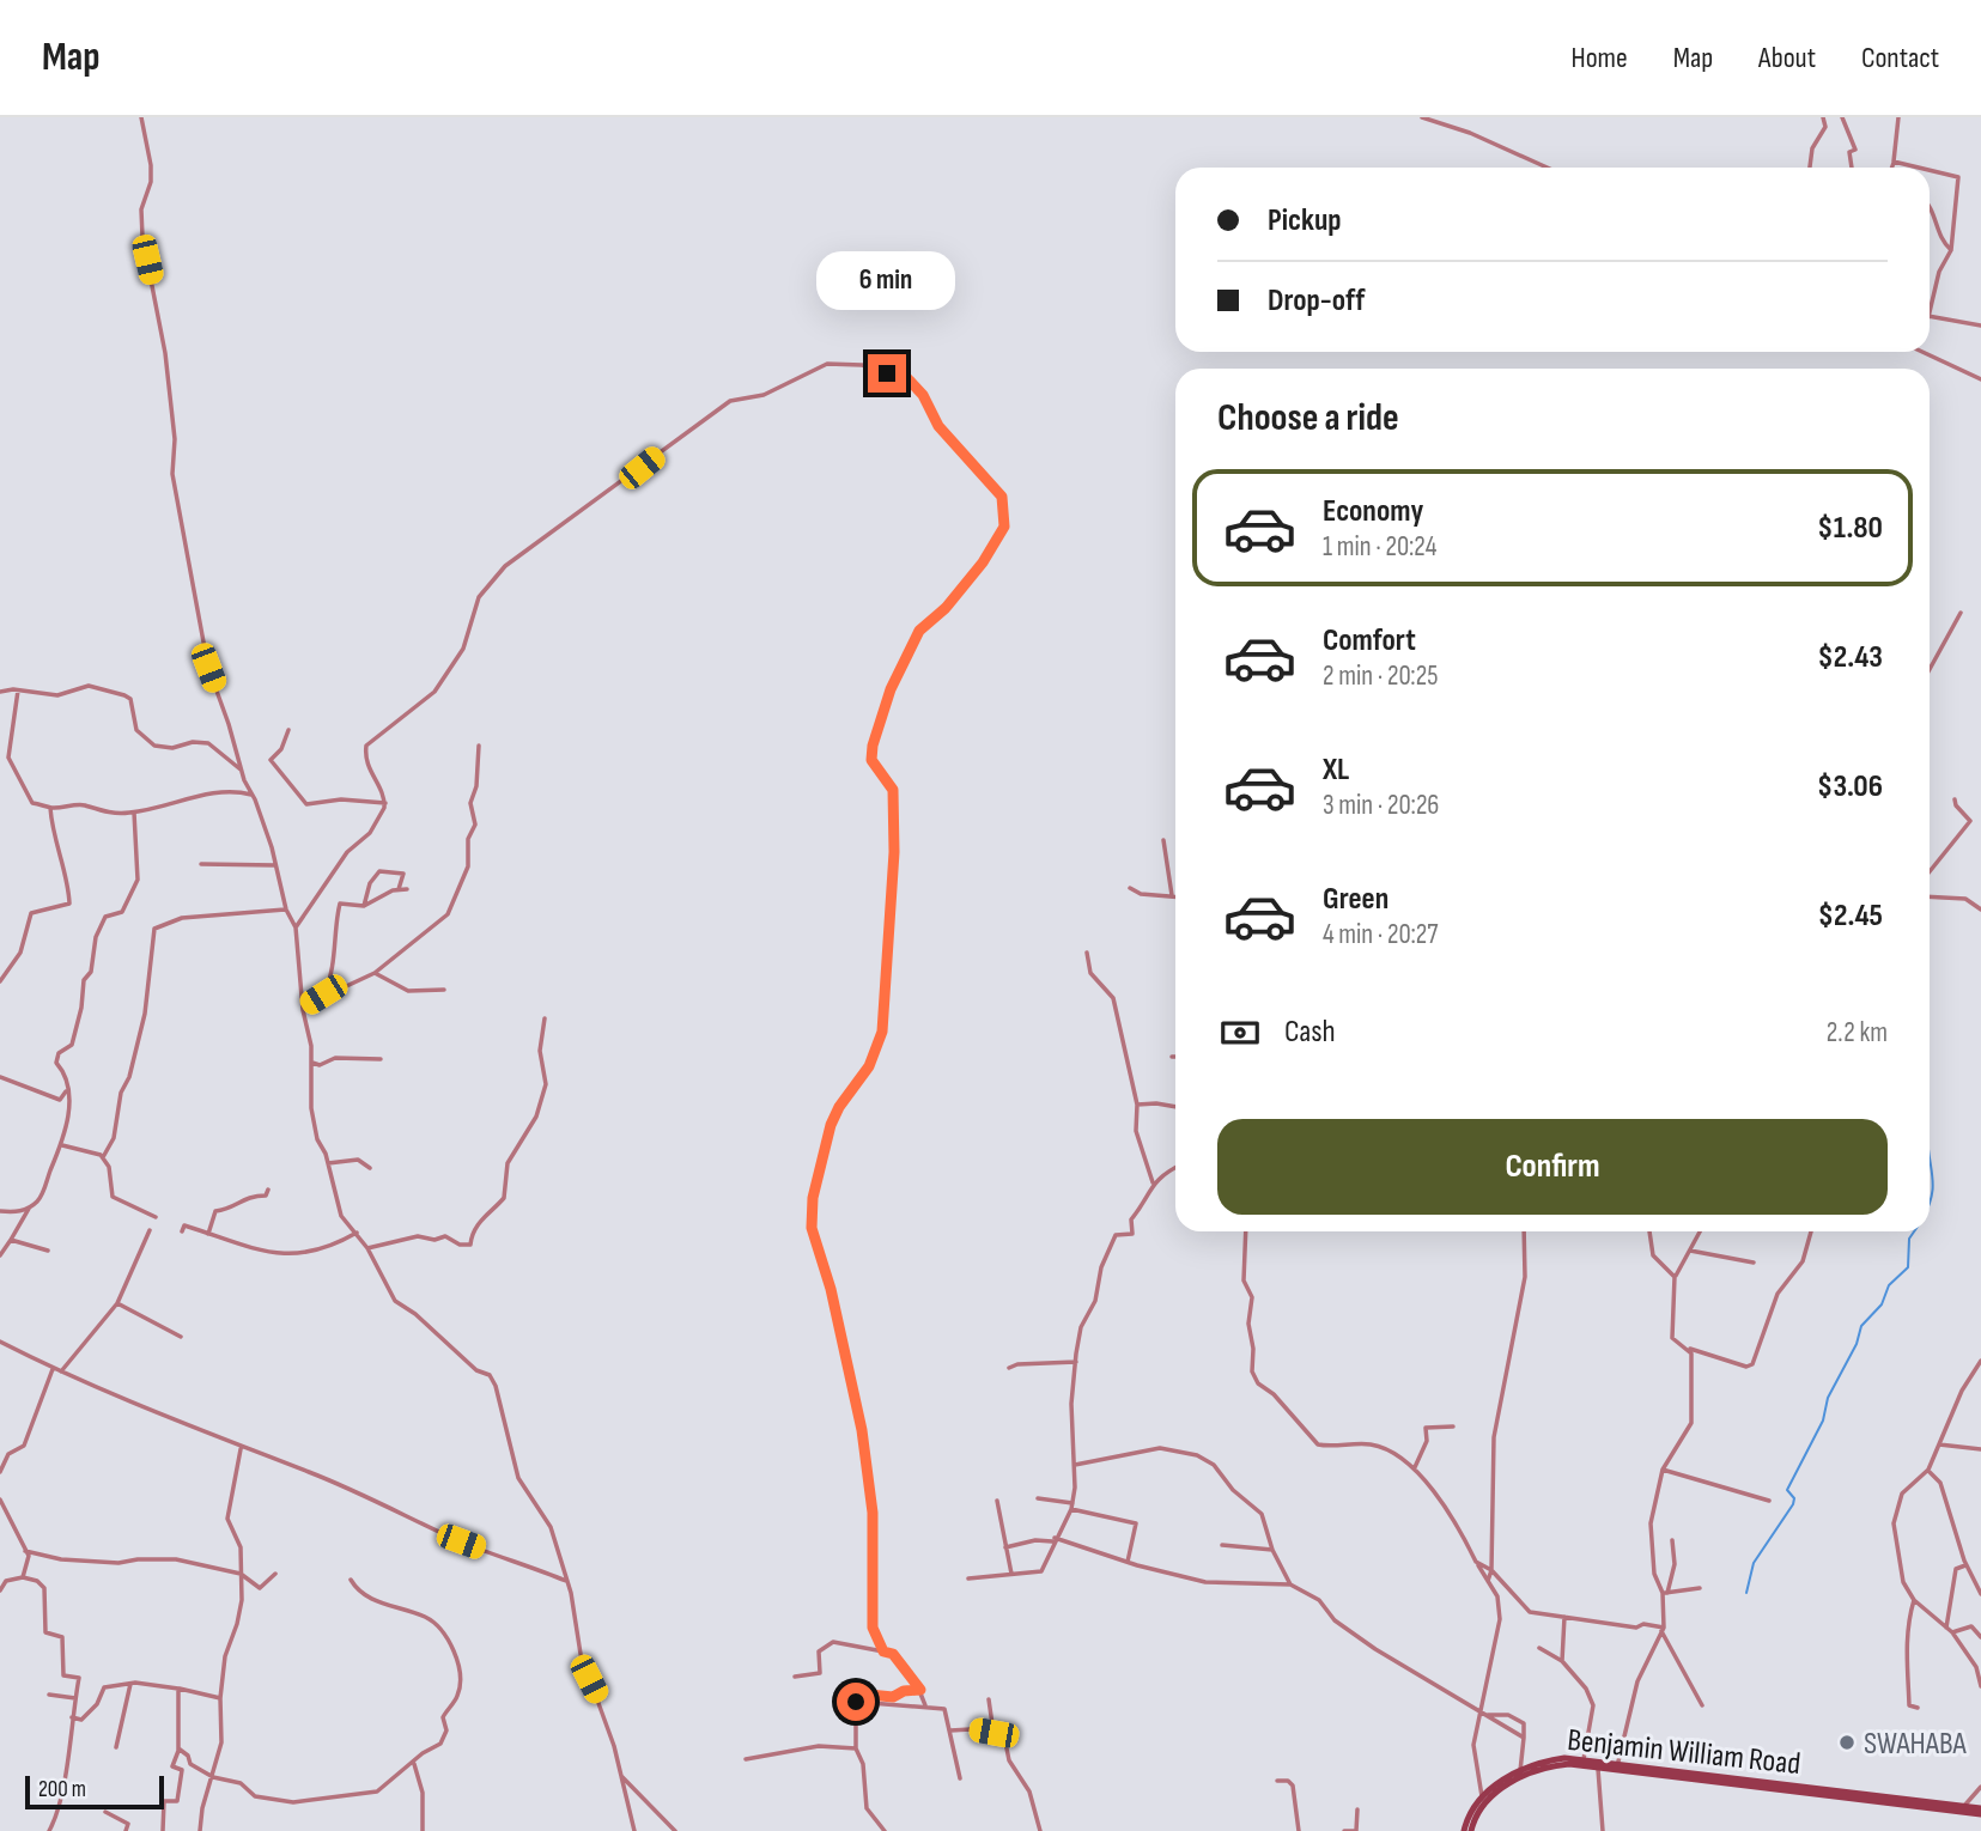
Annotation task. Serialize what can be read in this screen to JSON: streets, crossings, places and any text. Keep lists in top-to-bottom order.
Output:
{
  "streets": {
    "main road": ["Benjamin William Road"]
  },
  "places": ["SWAHABA"],
  "scale_bar": "200 m",
  "page": {
    "header": "Map",
    "nav": [
      "Home",
      "Map",
      "About",
      "Contact"
    ],
    "banner": ["Pickup", "Drop-off"],
    "bubble": "6 min",
    "heading": "Choose a ride",
    "list": [
      {
        "name": "Economy",
        "note": "1 min · 20:24",
        "value": "$1.80"
      },
      {
        "name": "Comfort",
        "note": "2 min · 20:25",
        "value": "$2.43"
      },
      {
        "name": "XL",
        "note": "3 min · 20:26",
        "value": "$3.06"
      },
      {
        "name": "Green",
        "note": "4 min · 20:27",
        "value": "$2.45"
      }
    ],
    "pay": ["Cash", "2.2 km"],
    "buttons": "Confirm",
    "scale": "200 m"
  }
}
